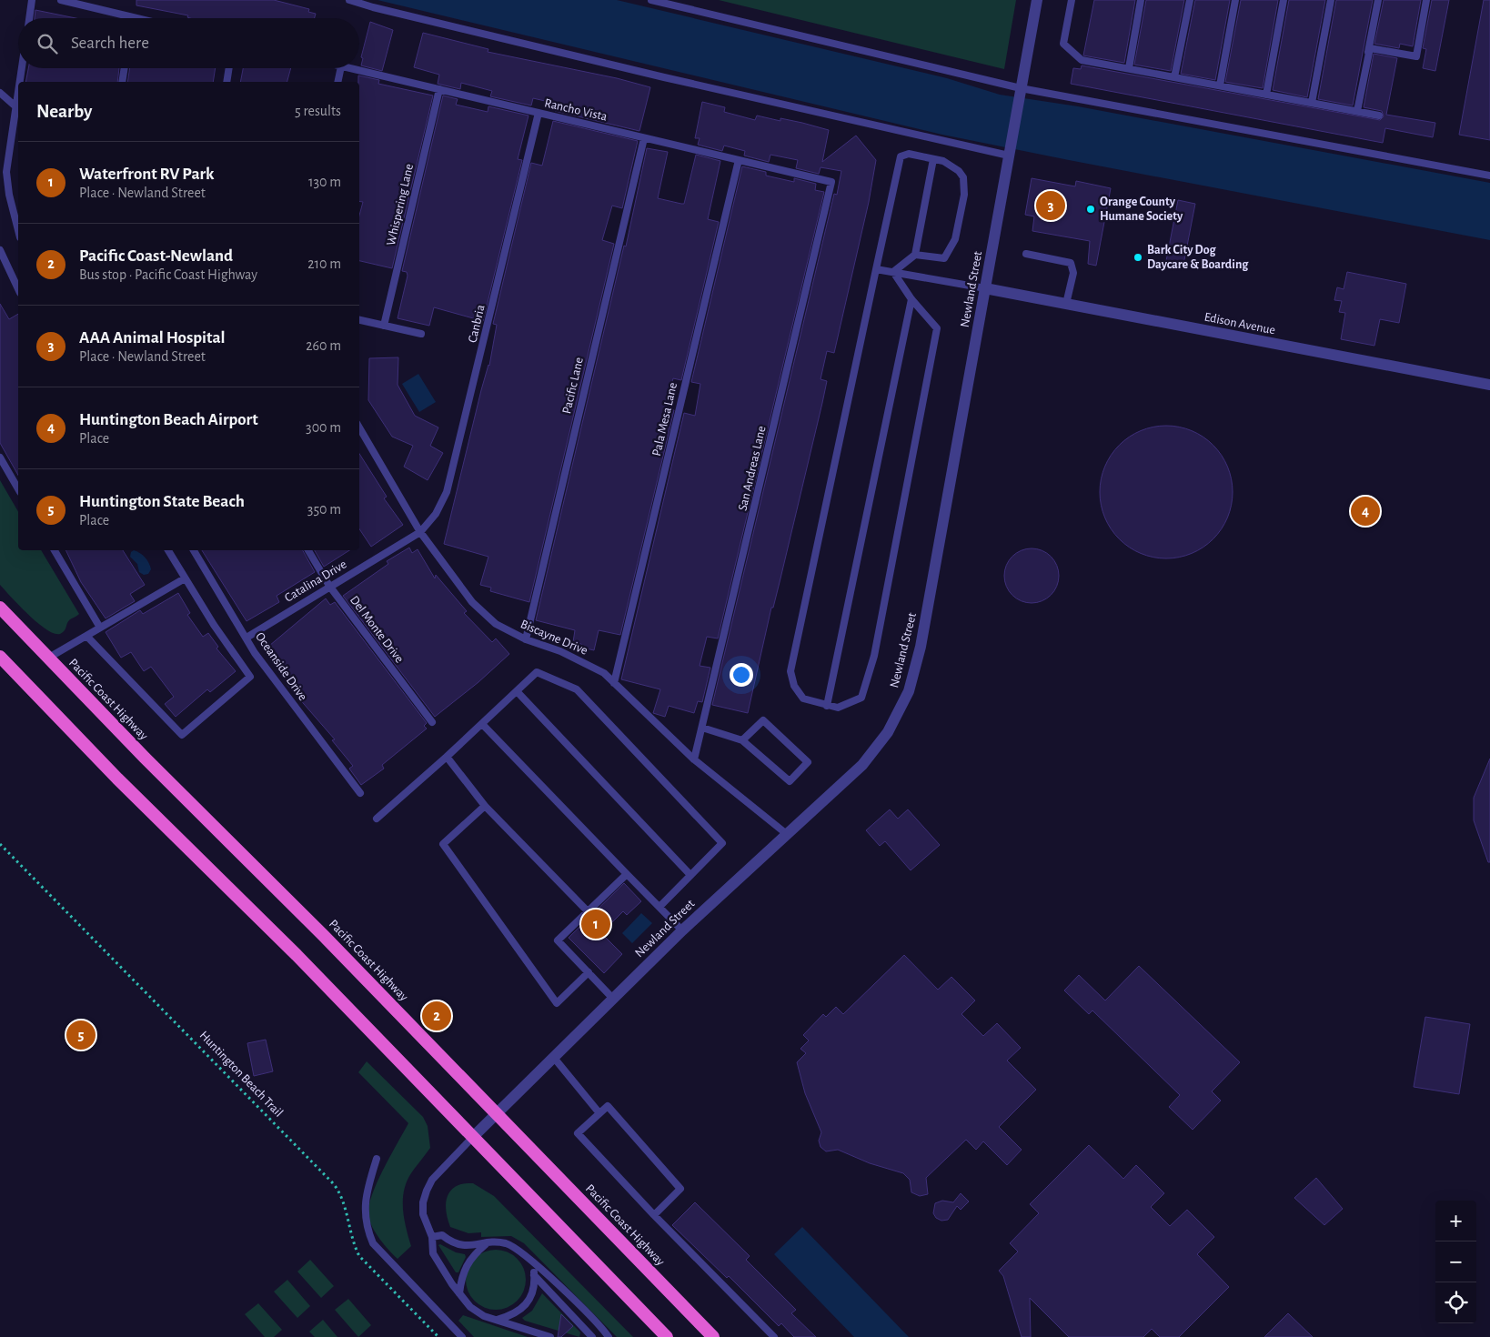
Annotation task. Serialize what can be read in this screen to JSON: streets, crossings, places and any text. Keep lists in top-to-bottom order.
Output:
{
  "streets": {
    "highway": ["Pacific Coast Highway"],
    "street": ["Newland Street", "Edison Avenue"],
    "lane": [
      "Rancho Vista",
      "Whispering Lane",
      "Canbria",
      "Pacific Lane",
      "Pala Mesa Lane",
      "San Andreas Lane",
      "Catalina Drive",
      "Del Monte Drive",
      "Biscayne Drive",
      "Oceanside Drive"
    ],
    "path": ["Huntington Beach Trail"]
  },
  "crossings": [
    ["Rancho Vista", "Whispering Lane"],
    ["Rancho Vista", "Canbria"],
    ["Rancho Vista", "Pacific Lane"],
    ["Rancho Vista", "Pala Mesa Lane"],
    ["Rancho Vista", "San Andreas Lane"],
    ["Newland Street", "Edison Avenue"],
    ["Newland Street", "Biscayne Drive"],
    ["Newland Street", "Pacific Coast Highway"],
    ["Canbria", "Catalina Drive"],
    ["Canbria", "Biscayne Drive"],
    ["Pacific Lane", "Biscayne Drive"],
    ["Pala Mesa Lane", "Biscayne Drive"],
    ["San Andreas Lane", "Biscayne Drive"],
    ["Catalina Drive", "Del Monte Drive"],
    ["Catalina Drive", "Biscayne Drive"],
    ["Catalina Drive", "Oceanside Drive"]
  ],
  "places": ["Orange County Humane Society", "Bark City Dog Daycare & Boarding"],
  "page": {
    "search": "Search here",
    "heading": ["Nearby", "5 results"],
    "list": [
      {
        "mark": "1",
        "name": "Waterfront RV Park",
        "note": "Place · Newland Street",
        "value": "130 m"
      },
      {
        "mark": "2",
        "name": "Pacific Coast-Newland",
        "note": "Bus stop · Pacific Coast Highway",
        "value": "210 m"
      },
      {
        "mark": "3",
        "name": "AAA Animal Hospital",
        "note": "Place · Newland Street",
        "value": "260 m"
      },
      {
        "mark": "4",
        "name": "Huntington Beach Airport",
        "note": "Place",
        "value": "300 m"
      },
      {
        "mark": "5",
        "name": "Huntington State Beach",
        "note": "Place",
        "value": "350 m"
      }
    ],
    "pins": [
      "3",
      "4",
      "1",
      "2",
      "5"
    ],
    "map_buttons": ["+", "−"]
  }
}
